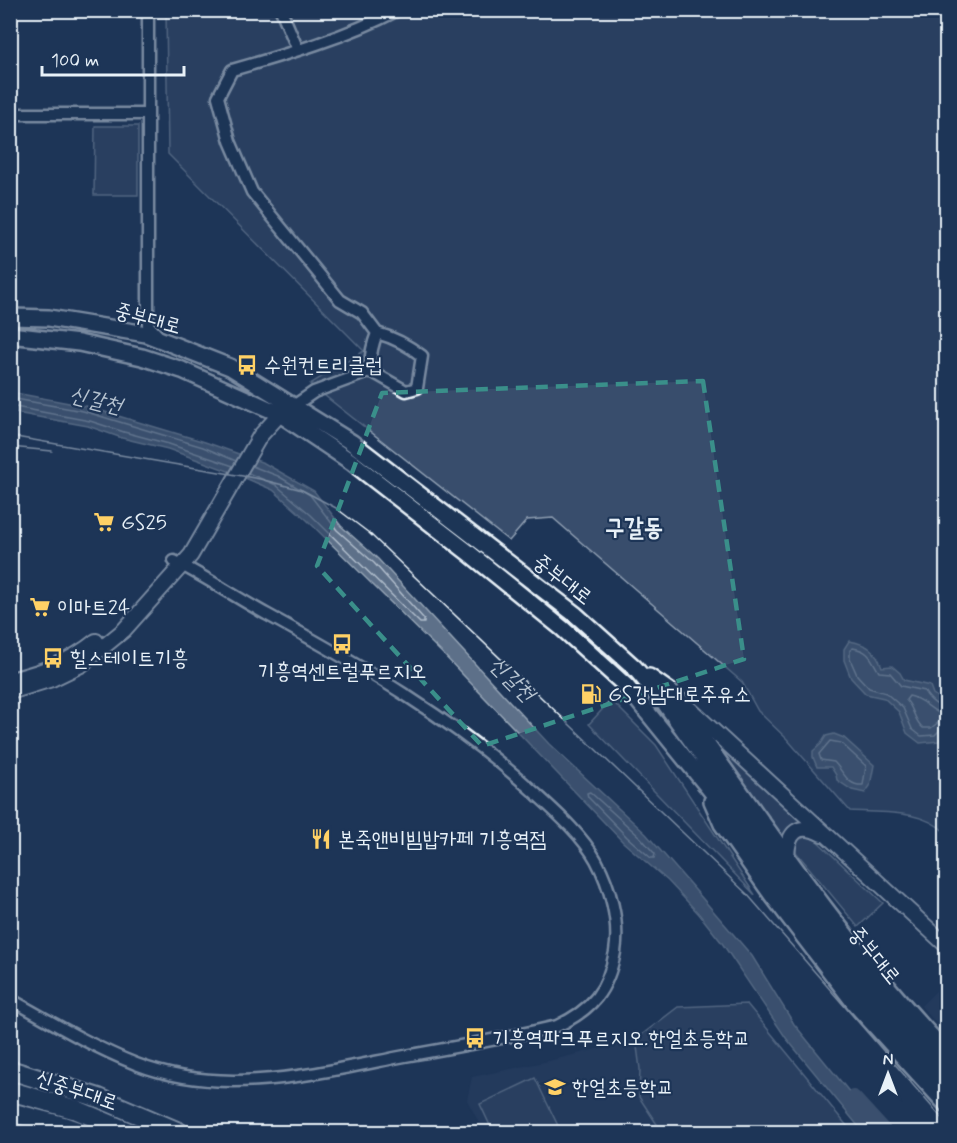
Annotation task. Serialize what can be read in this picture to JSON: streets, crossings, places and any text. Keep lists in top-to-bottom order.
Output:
{
  "streets": {
    "highway": ["신중부대로"],
    "main road": ["중부대로"]
  },
  "districts": ["구갈동"],
  "water": ["신갈천"],
  "places": {
    "bus stop": [
      "수원컨트리클럽",
      "기흥역센트럴푸르지오",
      "힐스테이트기흥",
      "기흥역파크푸르지오.한얼초등학교"
    ],
    "supermarket": ["GS25", "이마트24"],
    "fuel station": ["GS강남대로주유소"],
    "restaurant": ["본죽앤비빔밥카페 기흥역점"],
    "school or university": ["한얼초등학교"]
  },
  "scale_bar": "100 m",
  "north": "top"
}
